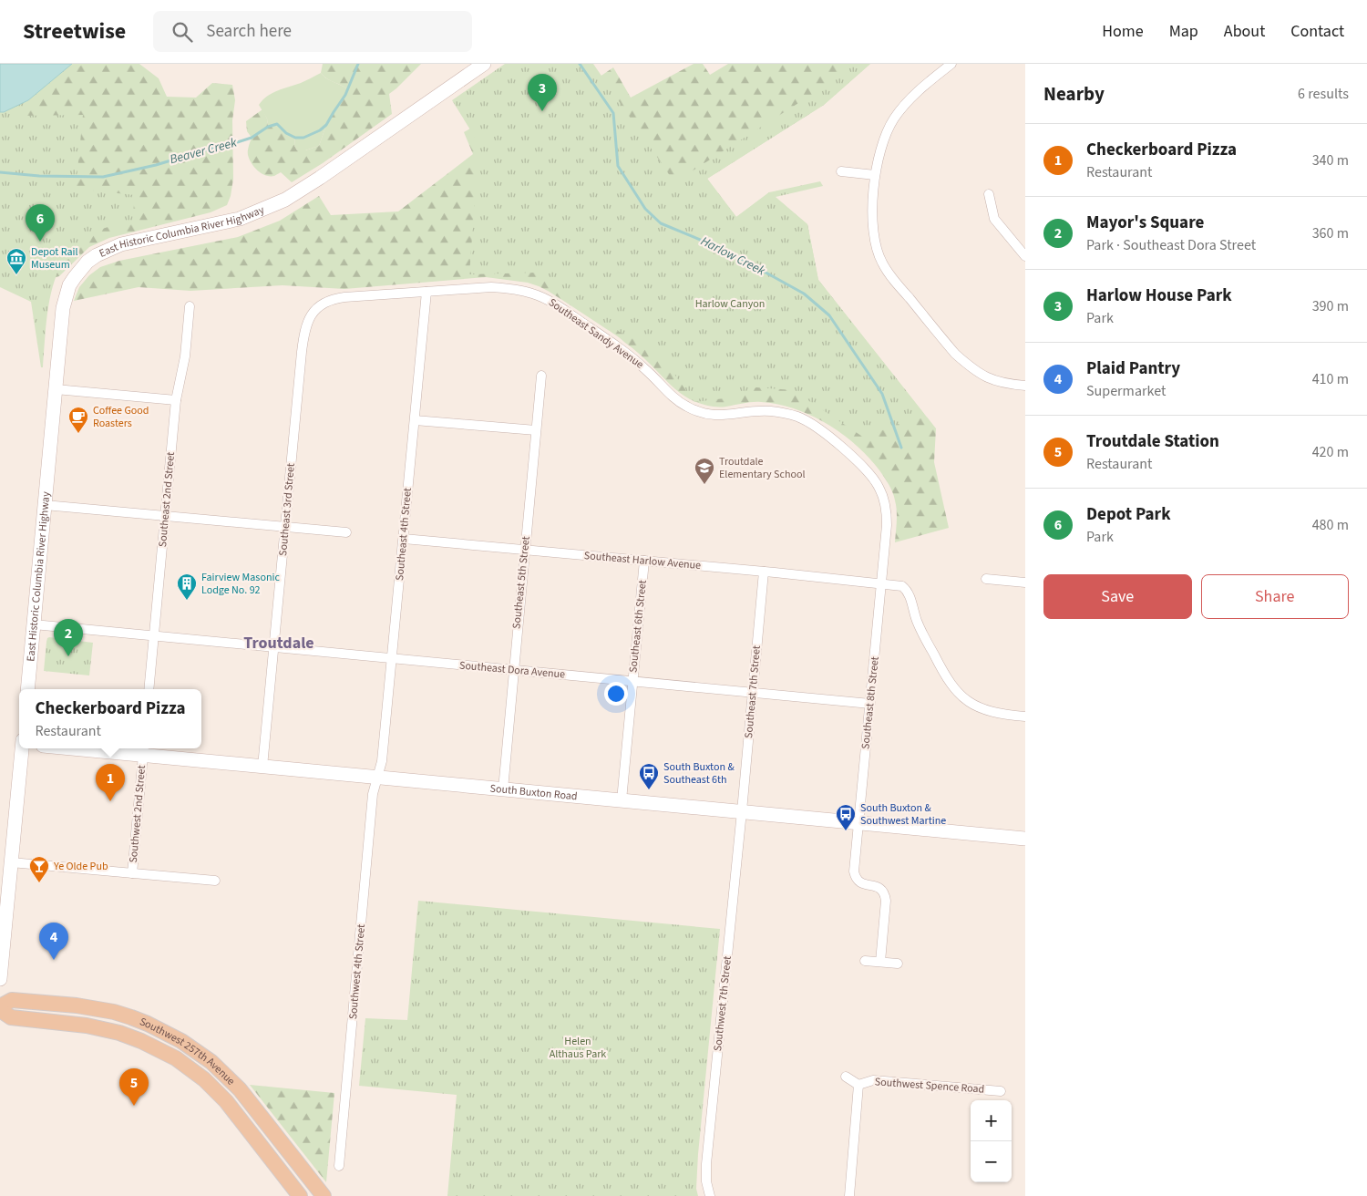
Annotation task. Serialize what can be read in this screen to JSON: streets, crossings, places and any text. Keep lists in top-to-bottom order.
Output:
{
  "streets": {
    "main road": ["East Historic Columbia River Highway", "South Buxton Road", "Southwest 257th Avenue"],
    "street": [
      "Southeast Sandy Avenue",
      "Southeast 2nd Street",
      "Southeast 3rd Street",
      "Southeast 4th Street",
      "Southeast Harlow Avenue",
      "Southeast 5th Street",
      "Southeast 6th Street",
      "Southeast Dora Avenue",
      "Southeast 7th Street",
      "Southeast 8th Street",
      "Southwest 2nd Street",
      "Southwest 4th Street",
      "Southwest 7th Street",
      "Southwest Spence Road"
    ]
  },
  "crossings": [
    ["East Historic Columbia River Highway", "Southeast Dora Avenue"],
    ["Southeast Sandy Avenue", "Southeast 3rd Street"],
    ["Southeast Sandy Avenue", "Southeast 4th Street"],
    ["Southeast Sandy Avenue", "Southeast Harlow Avenue"],
    ["Southeast Sandy Avenue", "Southeast 8th Street"],
    ["Southeast 2nd Street", "Southeast Dora Avenue"],
    ["Southeast 3rd Street", "Southeast Dora Avenue"],
    ["Southeast 3rd Street", "South Buxton Road"],
    ["Southeast 4th Street", "Southeast Harlow Avenue"],
    ["Southeast 4th Street", "Southeast Dora Avenue"],
    ["Southeast 4th Street", "South Buxton Road"],
    ["Southeast 4th Street", "Southwest 4th Street"],
    ["Southeast Harlow Avenue", "Southeast 5th Street"],
    ["Southeast Harlow Avenue", "Southeast 6th Street"],
    ["Southeast Harlow Avenue", "Southeast 7th Street"],
    ["Southeast Harlow Avenue", "Southeast 8th Street"],
    ["Southeast 5th Street", "Southeast Dora Avenue"],
    ["Southeast 5th Street", "South Buxton Road"],
    ["Southeast 6th Street", "Southeast Dora Avenue"],
    ["Southeast 6th Street", "South Buxton Road"],
    ["Southeast Dora Avenue", "Southeast 7th Street"],
    ["Southeast Dora Avenue", "Southeast 8th Street"],
    ["Southeast 7th Street", "South Buxton Road"],
    ["Southeast 7th Street", "Southwest 7th Street"],
    ["Southeast 8th Street", "South Buxton Road"],
    ["South Buxton Road", "Southwest 2nd Street"],
    ["South Buxton Road", "Southwest 4th Street"],
    ["South Buxton Road", "Southwest 7th Street"]
  ],
  "districts": ["Troutdale"],
  "water": ["Beaver Creek", "Harlow Creek"],
  "parks": ["Harlow Canyon", "Helen Althaus Park"],
  "places": {
    "museum": ["Depot Rail Museum"],
    "cafe": ["Coffee Good Roasters"],
    "school or university": ["Troutdale Elementary School"],
    "building": ["Fairview Masonic Lodge No. 92"],
    "bus stop": ["South Buxton & Southeast 6th", "South Buxton & Southwest Martine"],
    "bar": ["Ye Olde Pub"]
  },
  "page": {
    "header": "Streetwise",
    "search": "Search here",
    "nav": [
      "Home",
      "Map",
      "About",
      "Contact"
    ],
    "heading": ["Nearby", "6 results"],
    "pins": [
      "3",
      "6",
      "2",
      "1",
      "4",
      "5"
    ],
    "list": [
      {
        "mark": "1",
        "name": "Checkerboard Pizza",
        "note": "Restaurant",
        "value": "340 m"
      },
      {
        "mark": "2",
        "name": "Mayor's Square",
        "note": "Park · Southeast Dora Street",
        "value": "360 m"
      },
      {
        "mark": "3",
        "name": "Harlow House Park",
        "note": "Park",
        "value": "390 m"
      },
      {
        "mark": "4",
        "name": "Plaid Pantry",
        "note": "Supermarket",
        "value": "410 m"
      },
      {
        "mark": "5",
        "name": "Troutdale Station",
        "note": "Restaurant",
        "value": "420 m"
      },
      {
        "mark": "6",
        "name": "Depot Park",
        "note": "Park",
        "value": "480 m"
      }
    ],
    "buttons": ["Save", "Share"],
    "popup": ["Checkerboard Pizza", "Restaurant"],
    "map_buttons": ["+", "−"]
  }
}
